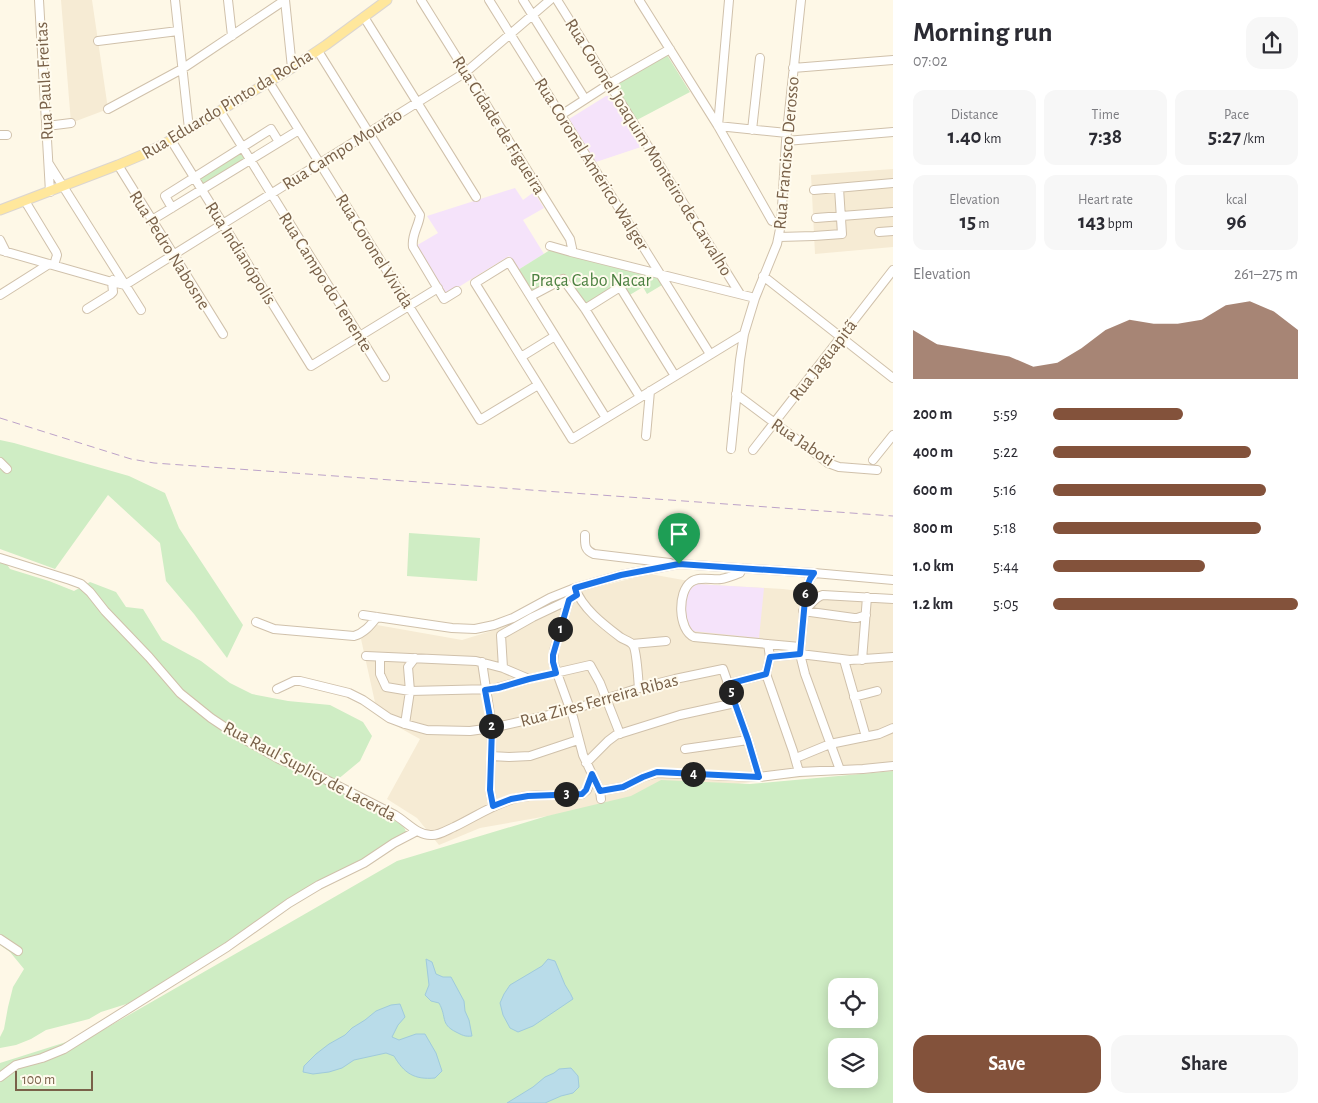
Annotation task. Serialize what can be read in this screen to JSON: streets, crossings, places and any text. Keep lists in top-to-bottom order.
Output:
{
  "streets": {
    "main road": ["Rua Eduardo Pinto da Rocha"],
    "street": [
      "Rua Paula Freitas",
      "Rua Cidade de Figueira",
      "Rua Coronel Joaquim Monteiro de Carvalho",
      "Rua Campo Mourão",
      "Rua Francisco Derosso",
      "Rua Coronel Américo Walger",
      "Rua Pedro Nabosne",
      "Rua Coronel Vivida",
      "Rua Indianópolis",
      "Rua Campo do Tenente",
      "Rua Jaguapitã",
      "Rua Jaboti",
      "Rua Zires Ferreira Ribas",
      "Rua Raul Suplicy de Lacerda"
    ]
  },
  "crossings": [
    ["Rua Paula Freitas", "Rua Eduardo Pinto da Rocha"],
    ["Rua Paula Freitas", "Rua Campo Mourão"],
    ["Rua Eduardo Pinto da Rocha", "Rua Pedro Nabosne"],
    ["Rua Eduardo Pinto da Rocha", "Rua Coronel Vivida"],
    ["Rua Eduardo Pinto da Rocha", "Rua Indianópolis"],
    ["Rua Eduardo Pinto da Rocha", "Rua Campo do Tenente"],
    ["Rua Cidade de Figueira", "Rua Campo Mourão"],
    ["Rua Campo Mourão", "Rua Coronel Américo Walger"],
    ["Rua Campo Mourão", "Rua Pedro Nabosne"],
    ["Rua Campo Mourão", "Rua Coronel Vivida"],
    ["Rua Campo Mourão", "Rua Indianópolis"],
    ["Rua Campo Mourão", "Rua Campo do Tenente"],
    ["Rua Francisco Derosso", "Rua Jaboti"],
    ["Rua Indianópolis", "Rua Campo do Tenente"],
    ["Rua Jaguapitã", "Rua Jaboti"]
  ],
  "parks": ["Praça Cabo Nacar"],
  "scale_bar": "100 m",
  "page": {
    "heading": ["Morning run", "07:02"],
    "stats": [
      ["Distance", "1.40 km"],
      ["Time", "7:38"],
      ["Pace", "5:27 /km"],
      ["Elevation", "15 m"],
      ["Heart rate", "143 bpm"],
      ["kcal", "96"]
    ],
    "chart": ["Elevation", "261–275 m"],
    "list": [
      {
        "name": "200 m",
        "note": "5:59"
      },
      {
        "name": "400 m",
        "note": "5:22"
      },
      {
        "name": "600 m",
        "note": "5:16"
      },
      {
        "name": "800 m",
        "note": "5:18"
      },
      {
        "name": "1.0 km",
        "note": "5:44"
      },
      {
        "name": "1.2 km",
        "note": "5:05"
      }
    ],
    "pins": [
      "6",
      "1",
      "5",
      "2",
      "4",
      "3"
    ],
    "buttons": ["Save", "Share"],
    "scale": "100 m"
  }
}
